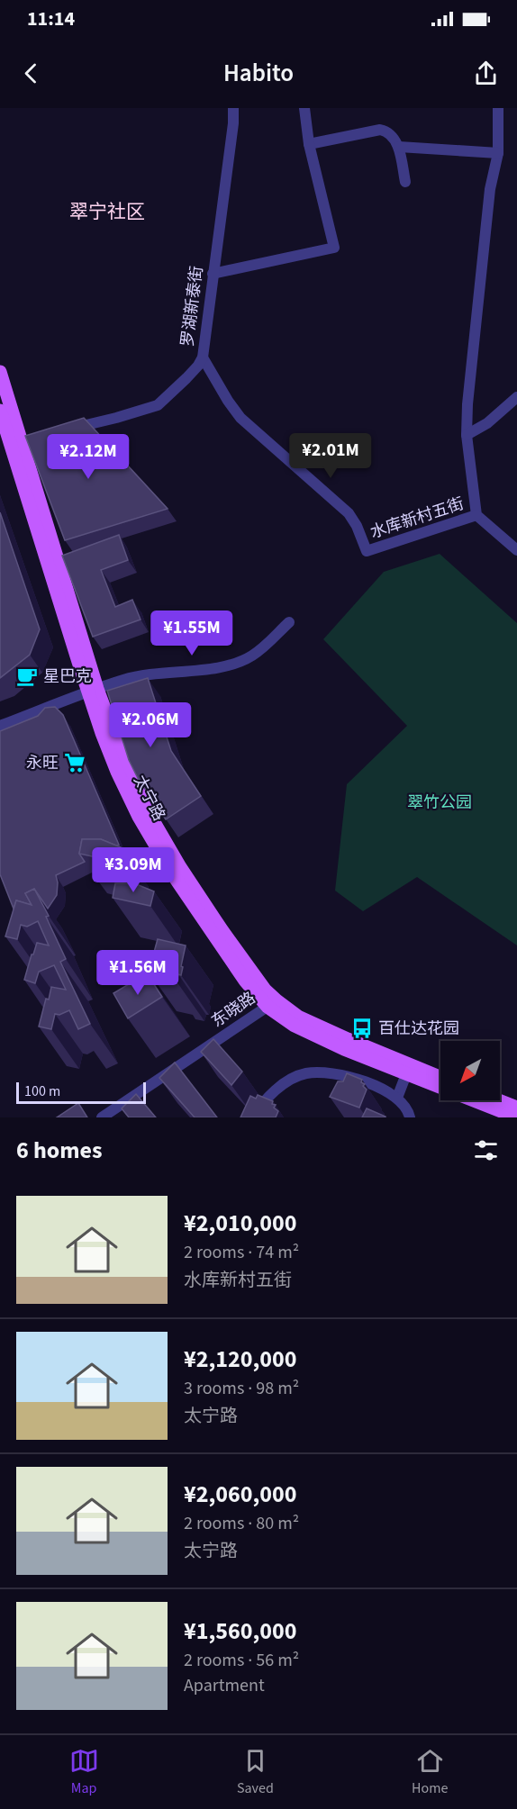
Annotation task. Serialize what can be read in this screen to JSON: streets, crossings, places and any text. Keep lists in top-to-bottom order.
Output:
{
  "streets": {
    "main road": ["太宁路"],
    "street": ["罗湖新泰街", "水库新村五街", "东晓路"]
  },
  "crossings": [
    ["罗湖新泰街", "水库新村五街"],
    ["太宁路", "东晓路"]
  ],
  "districts": ["翠宁社区"],
  "parks": ["翠竹公园"],
  "places": {
    "cafe": ["星巴克"],
    "supermarket": ["永旺"],
    "bus stop": ["百仕达花园"]
  },
  "scale_bar": "100 m",
  "north": "bottom left",
  "page": {
    "status": "11:14",
    "header": "Habito",
    "price": [
      "¥2.01M",
      "¥2.12M",
      "¥1.55M",
      "¥2.06M",
      "¥3.09M",
      "¥1.56M"
    ],
    "scale": "100 m",
    "heading": "6 homes",
    "list": [
      {
        "name": "¥2,010,000",
        "note": "2 rooms · 74 m² · 水库新村五街"
      },
      {
        "name": "¥2,120,000",
        "note": "3 rooms · 98 m² · 太宁路"
      },
      {
        "name": "¥2,060,000",
        "note": "2 rooms · 80 m² · 太宁路"
      },
      {
        "name": "¥1,560,000",
        "note": "2 rooms · 56 m² · Apartment"
      }
    ],
    "tabs": ["Map", "Saved", "Home"]
  }
}
